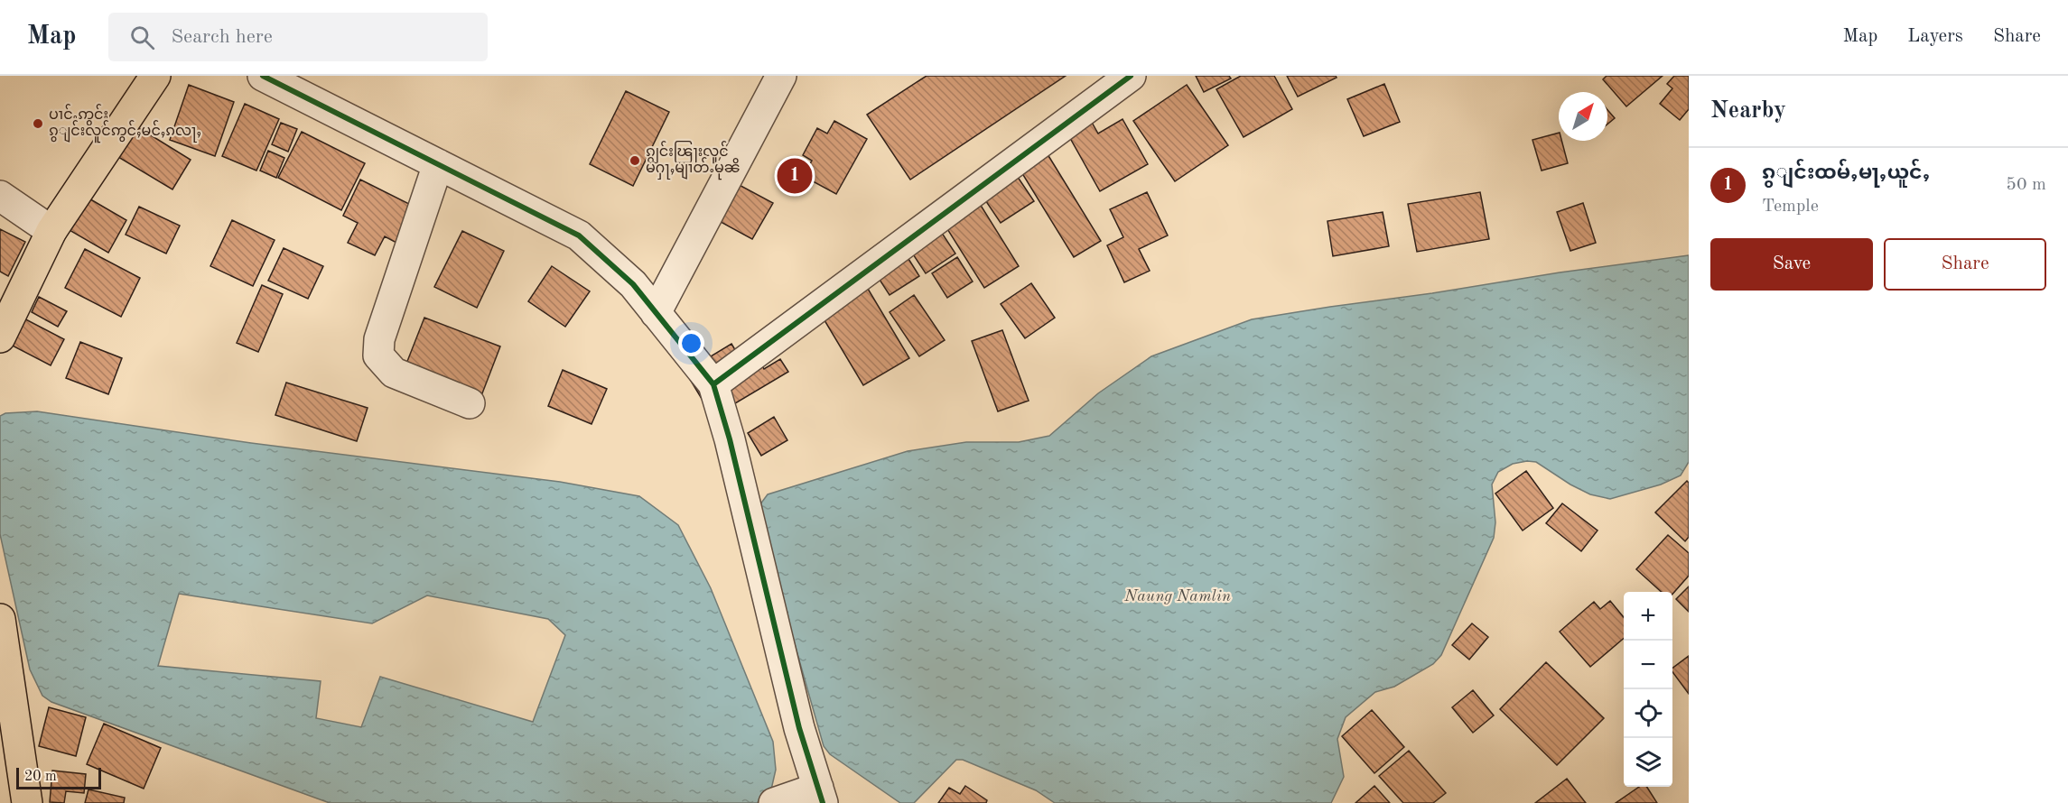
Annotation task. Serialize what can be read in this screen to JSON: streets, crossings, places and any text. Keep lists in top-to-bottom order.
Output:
{
  "water": ["Naung Namlin"],
  "places": ["ပၢင်ႇဢွင်ႈ ၵွျင်းလူင်ဢွင်ႇမင်ႇၵလႃႇ", "ၵျွင်းၽြႃးလူင် မႁႃႇမျၢတ်ႉမုၼိ"],
  "scale_bar": "20 m",
  "north": "top right",
  "page": {
    "header": "Map",
    "search": "Search here",
    "nav": ["Map", "Layers", "Share"],
    "heading": "Nearby",
    "list": [
      {
        "mark": "1",
        "name": "ၵွျင်းထမ်ႇမႃႇယူင်ႇ",
        "note": "Temple",
        "value": "50 m"
      }
    ],
    "pins": "1",
    "buttons": ["Save", "Share"],
    "map_buttons": ["+", "−"],
    "scale": "20 m"
  }
}
